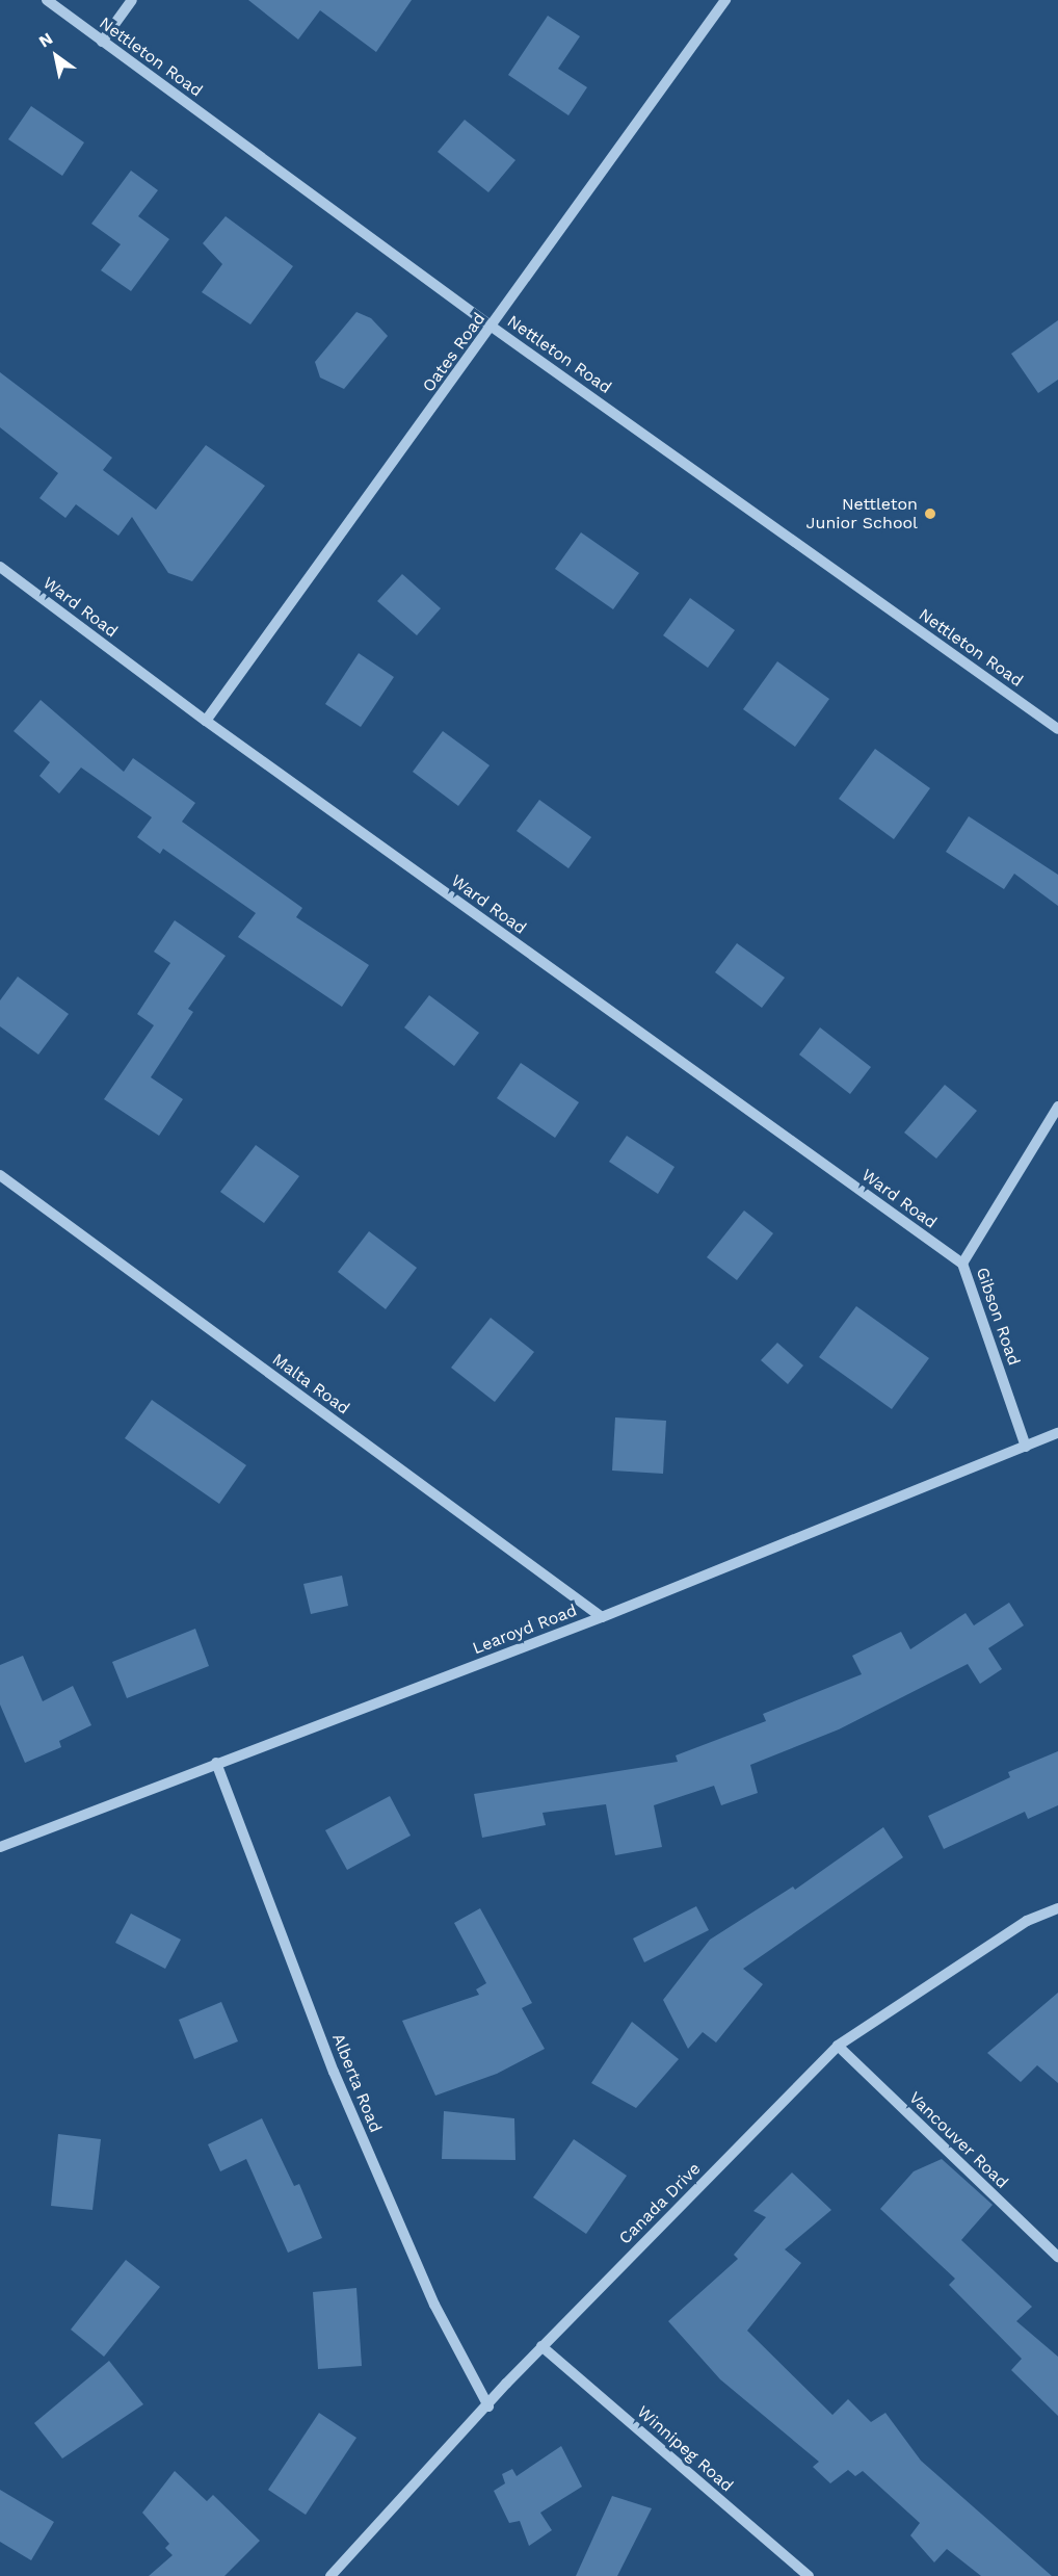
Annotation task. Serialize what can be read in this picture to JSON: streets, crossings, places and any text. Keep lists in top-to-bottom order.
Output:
{
  "streets": {
    "street": [
      "Nettleton Road",
      "Oates Road",
      "Ward Road",
      "Gibson Road",
      "Malta Road",
      "Learoyd Road",
      "Alberta Road",
      "Vancouver Road",
      "Canada Drive",
      "Winnipeg Road"
    ]
  },
  "crossings": [
    ["Nettleton Road", "Oates Road"],
    ["Oates Road", "Ward Road"],
    ["Ward Road", "Gibson Road"],
    ["Gibson Road", "Learoyd Road"],
    ["Malta Road", "Learoyd Road"],
    ["Learoyd Road", "Alberta Road"],
    ["Alberta Road", "Canada Drive"],
    ["Vancouver Road", "Canada Drive"],
    ["Canada Drive", "Winnipeg Road"]
  ],
  "places": ["Nettleton Junior School"],
  "north": "top left"
}
